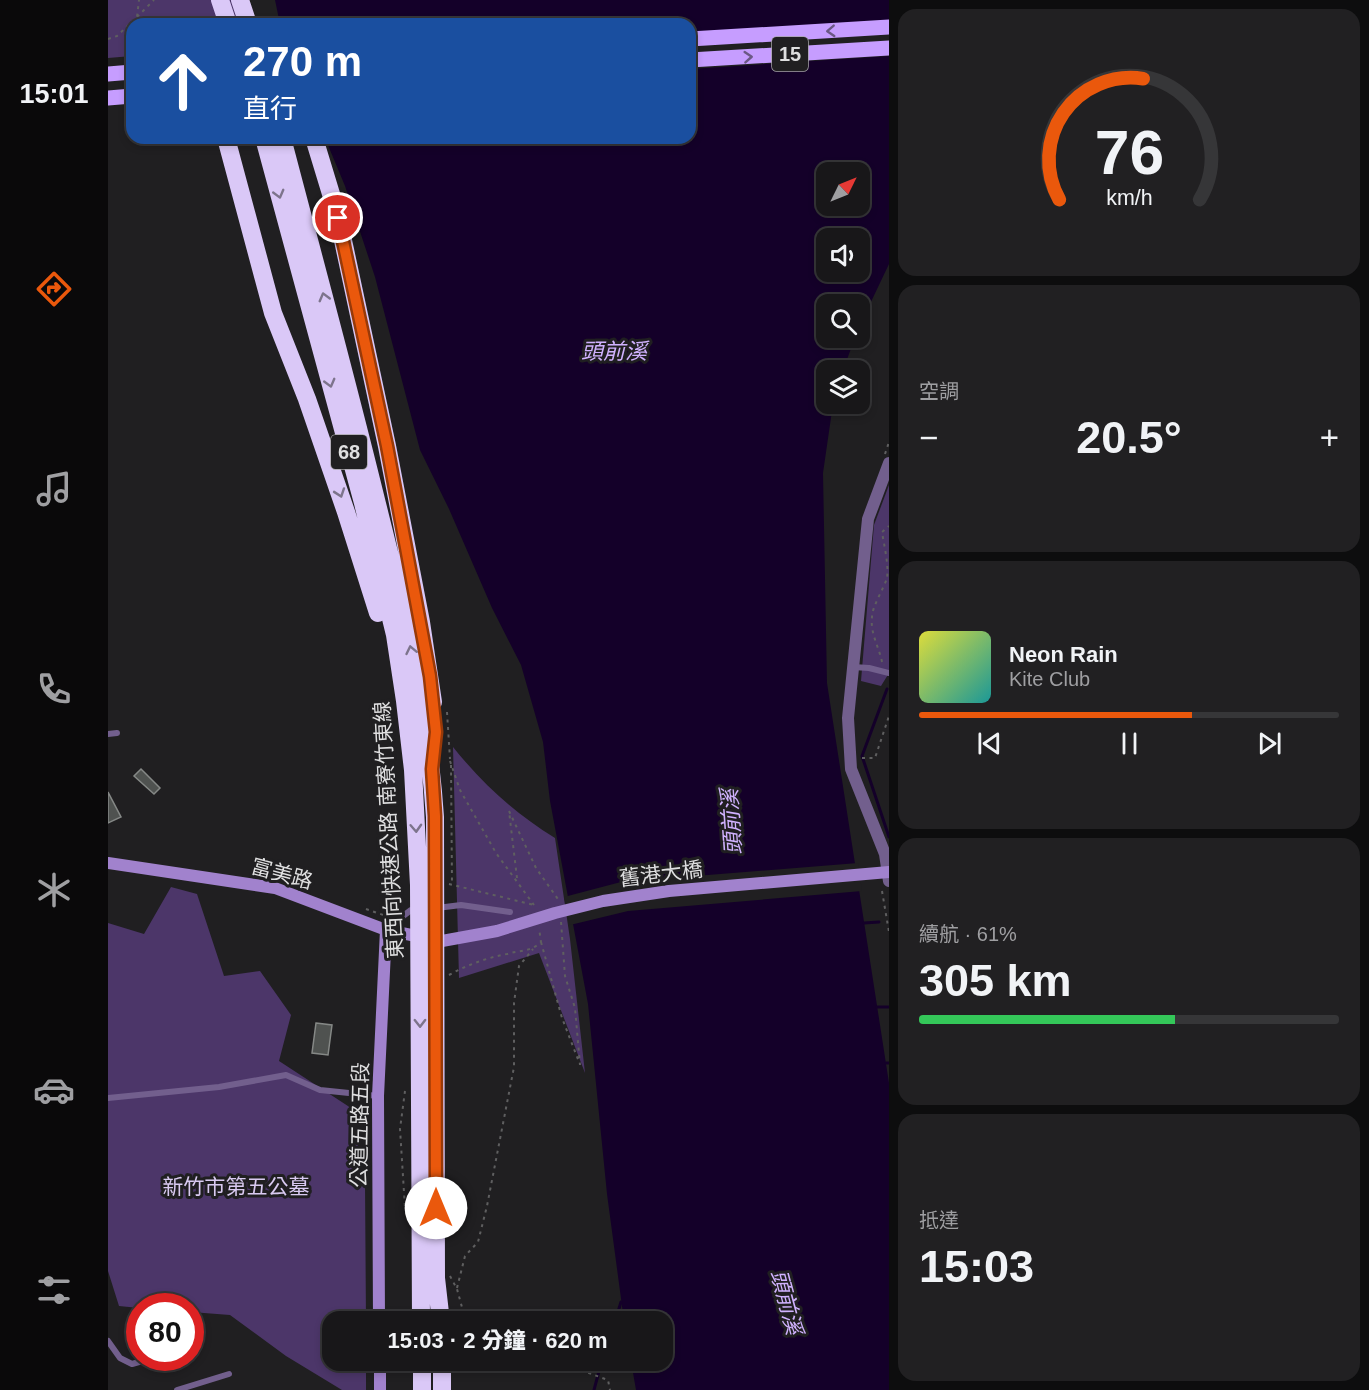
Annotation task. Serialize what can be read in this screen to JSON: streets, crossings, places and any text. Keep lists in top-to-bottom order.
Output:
{
  "streets": {
    "highway": ["68", "東西向快速公路 南寮竹東線"],
    "main road": [
      "15",
      "富美路",
      "舊港大橋",
      "公道五路五段"
    ]
  },
  "crossings": [
    ["富美路", "舊港大橋"],
    ["富美路", "公道五路五段"]
  ],
  "water": ["頭前溪"],
  "parks": ["新竹市第五公墓"],
  "north": "top right",
  "page": {
    "tabs": "15:01",
    "turn": ["270 m", "直行"],
    "tile": [
      "空調",
      ["續航 · 61%", "305 km"],
      ["抵達", "15:03"]
    ],
    "heat": ["−", "20.5°", "+"],
    "song": ["Neon Rain", "Kite Club"],
    "limit": "80",
    "trip": "15:03 · 2 分鐘 · 620 m",
    "gauge": ["76", "km/h"]
  }
}
